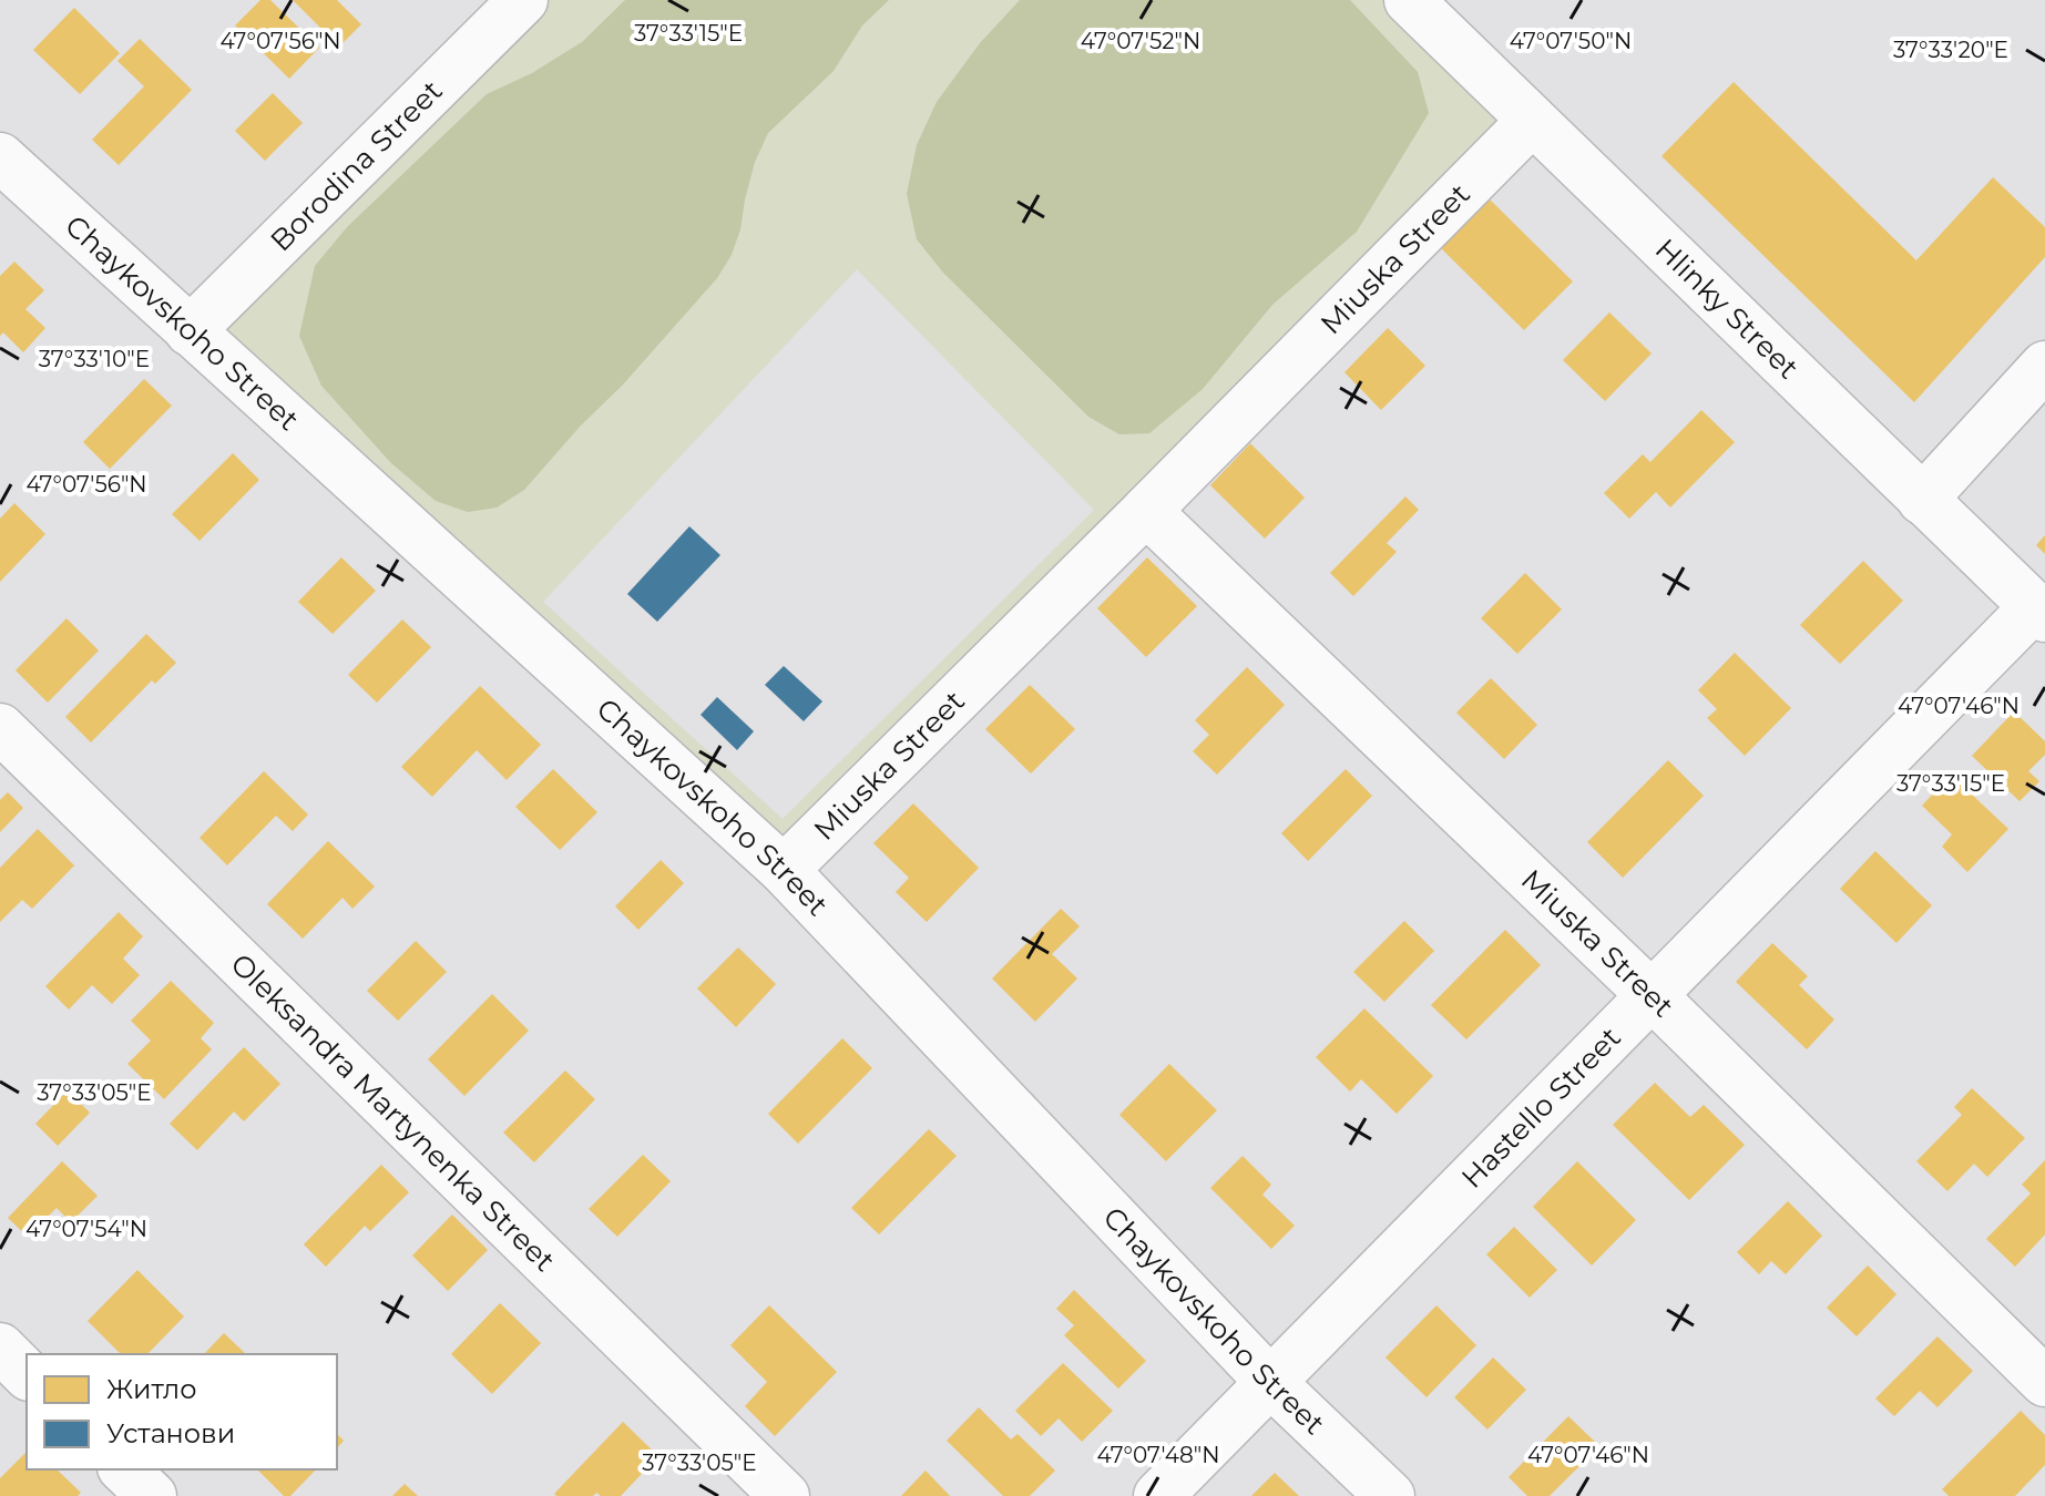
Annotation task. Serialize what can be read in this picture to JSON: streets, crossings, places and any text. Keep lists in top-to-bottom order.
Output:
{
  "streets": {
    "street": [
      "Borodina Street",
      "Miuska Street",
      "Hlinky Street",
      "Chaykovskoho Street",
      "Hastello Street",
      "Oleksandra Martynenka Street"
    ]
  },
  "crossings": [
    ["Borodina Street", "Chaykovskoho Street"],
    ["Miuska Street", "Hlinky Street"],
    ["Miuska Street", "Chaykovskoho Street"],
    ["Miuska Street", "Hastello Street"],
    ["Hlinky Street", "Hastello Street"],
    ["Chaykovskoho Street", "Hastello Street"]
  ],
  "legend": ["Житло", "Установи"],
  "coordinates": [
    "37°33'15\"E",
    "47°07'56\"N",
    "47°07'52\"N",
    "47°07'50\"N",
    "37°33'20\"E",
    "37°33'10\"E",
    "47°07'46\"N",
    "37°33'05\"E",
    "47°07'54\"N",
    "47°07'48\"N"
  ]
}
